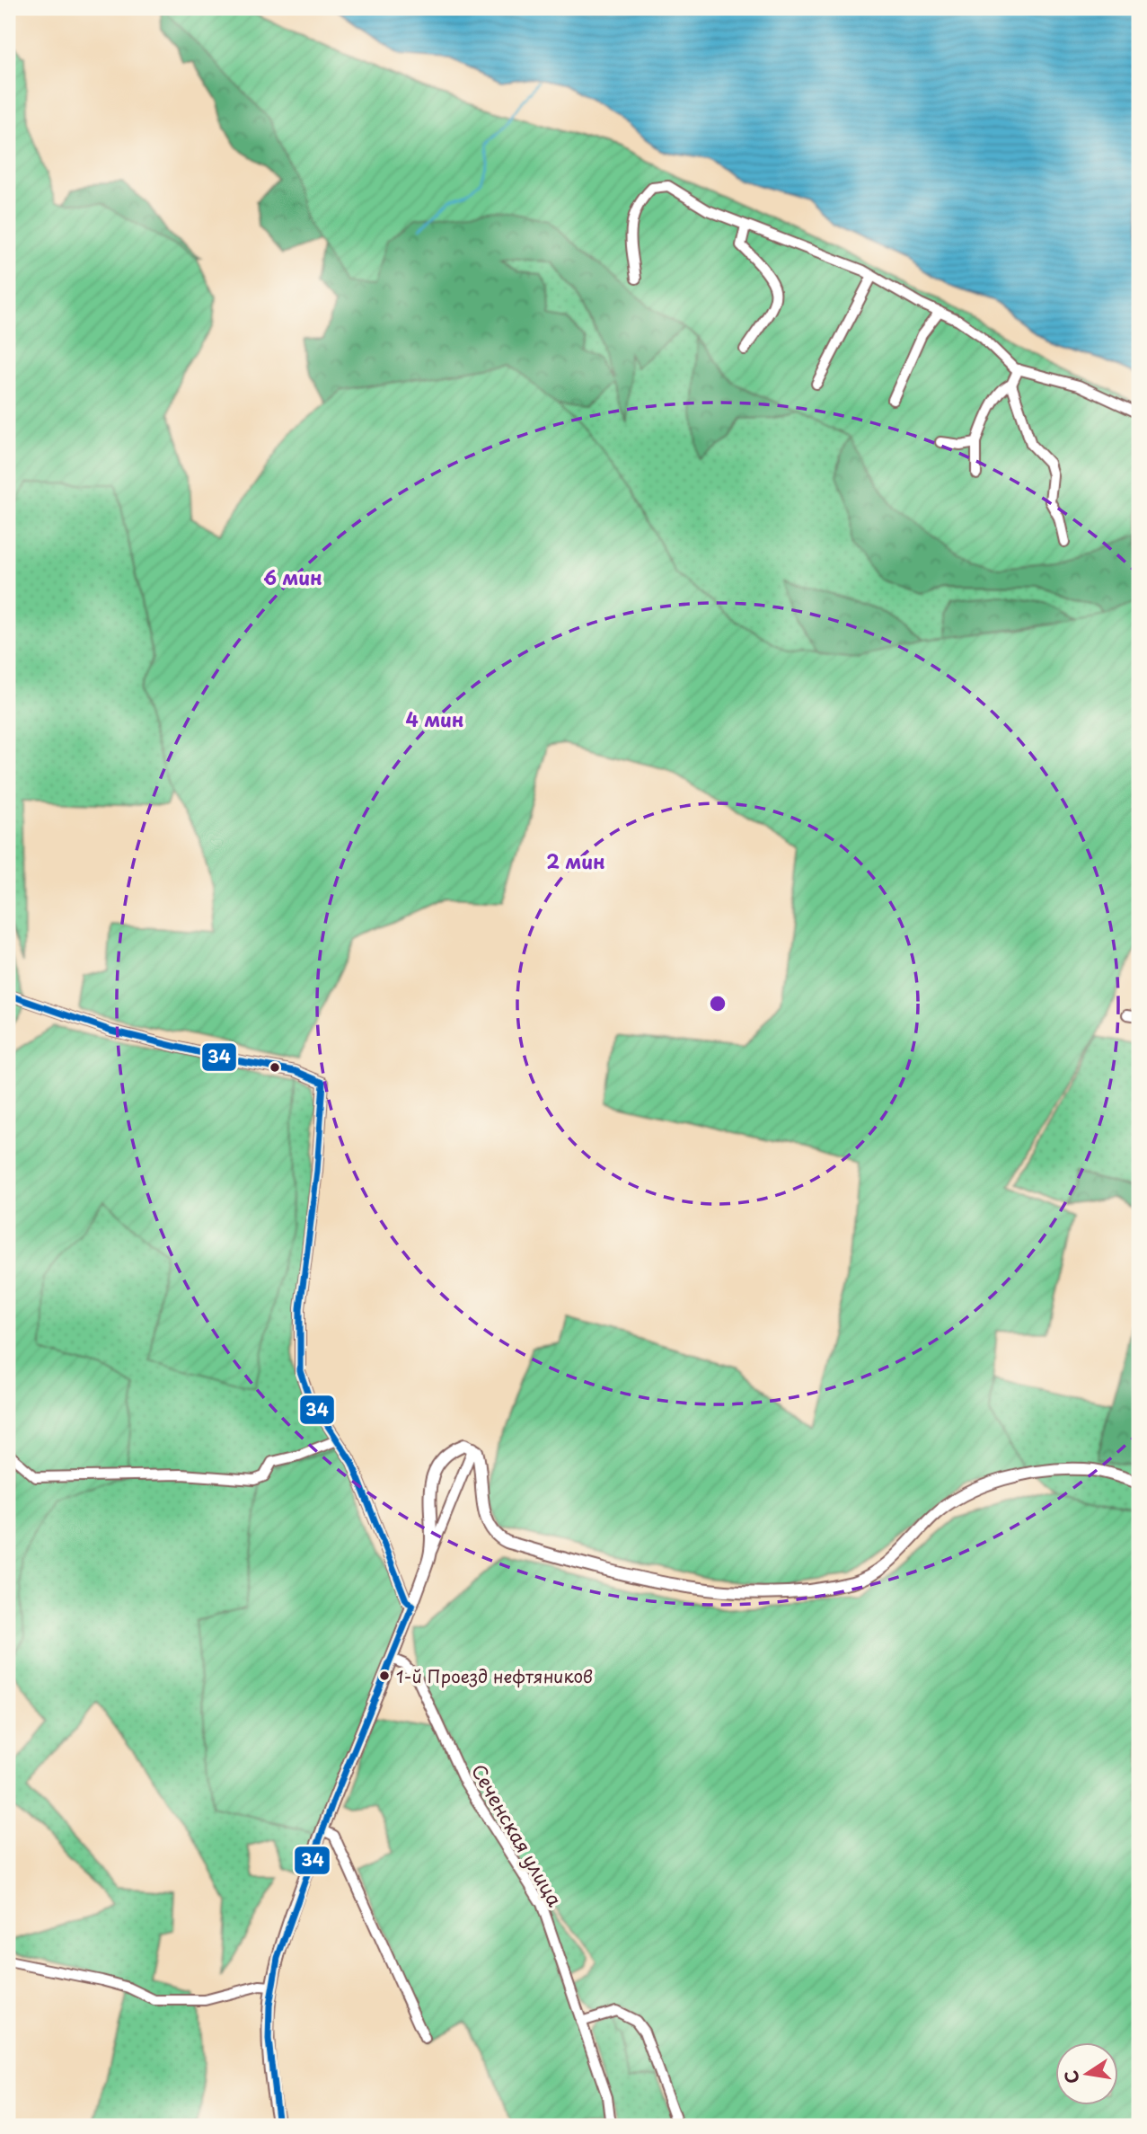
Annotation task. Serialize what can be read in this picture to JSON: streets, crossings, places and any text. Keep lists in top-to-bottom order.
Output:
{
  "streets": {
    "street": ["Сеченская улица"]
  },
  "places": ["1-й Проезд нефтяников"],
  "lines": ["transit line 34"],
  "north": "left",
  "rings": ["6 мин", "4 мин", "2 мин"]
}
